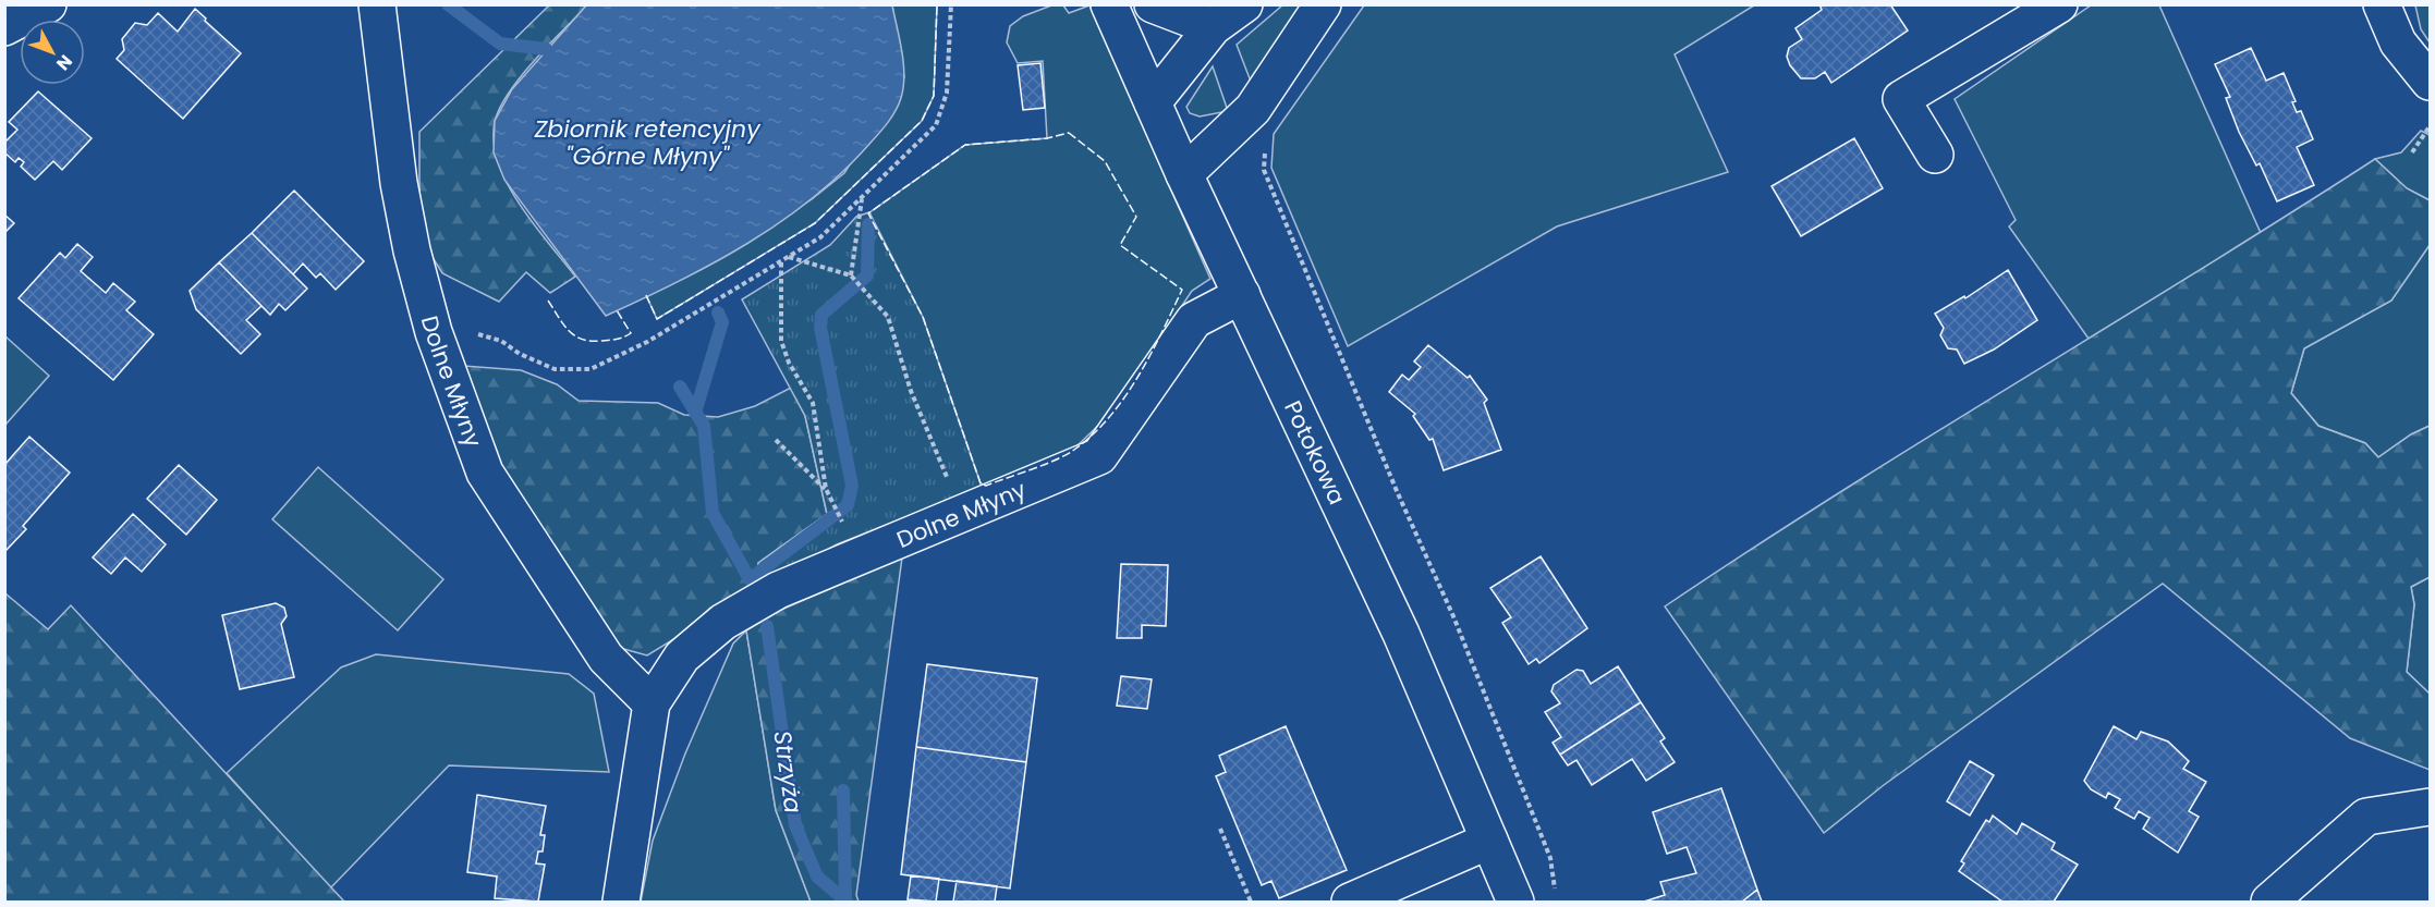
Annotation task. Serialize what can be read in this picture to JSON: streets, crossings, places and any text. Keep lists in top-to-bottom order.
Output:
{
  "streets": {
    "street": ["Dolne Młyny", "Potokowa"]
  },
  "crossings": [
    ["Dolne Młyny", "Potokowa"]
  ],
  "water": ["Zbiornik retencyjny \"Górne Młyny\"", "Strzyża"],
  "north": "bottom right"
}
